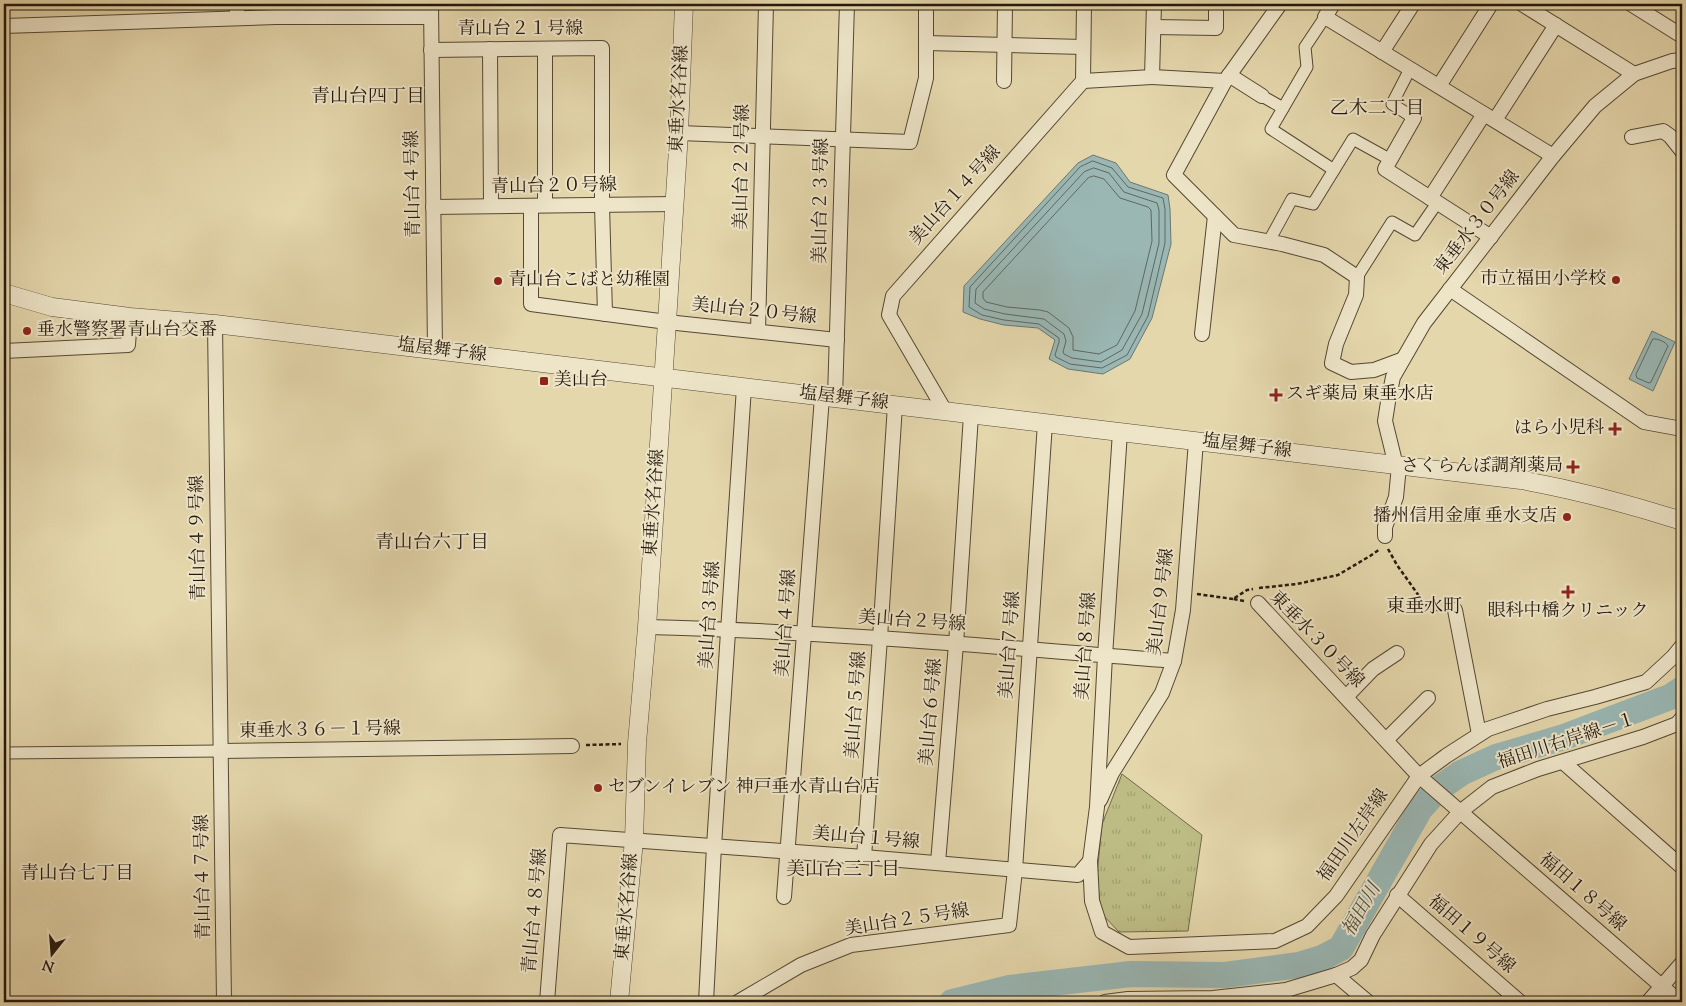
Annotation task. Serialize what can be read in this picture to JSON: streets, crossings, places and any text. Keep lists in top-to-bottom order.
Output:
{
  "streets": {
    "street": [
      "青山台２１号線",
      "東垂水名谷線",
      "美山台２２号線",
      "青山台４号線",
      "青山台２０号線",
      "美山台１４号線",
      "美山台２３号線",
      "東垂水３０号線",
      "美山台２０号線",
      "塩屋舞子線",
      "青山台４９号線",
      "美山台９号線",
      "美山台３号線",
      "美山台２号線",
      "美山台４号線",
      "美山台７号線",
      "美山台８号線",
      "美山台５号線",
      "美山台６号線",
      "東垂水３６－１号線",
      "福田川右岸線－１",
      "福田川左岸線",
      "美山台１号線",
      "青山台４７号線",
      "福田１８号線",
      "青山台４８号線",
      "美山台２５号線",
      "福田１９号線"
    ]
  },
  "crossings": [
    ["青山台２１号線", "青山台４号線"],
    ["青山台２１号線", "青山台２０号線"],
    ["東垂水名谷線", "青山台２０号線"],
    ["東垂水名谷線", "美山台２０号線"],
    ["東垂水名谷線", "塩屋舞子線"],
    ["東垂水名谷線", "美山台２号線"],
    ["東垂水名谷線", "美山台１号線"],
    ["東垂水名谷線", "青山台４８号線"],
    ["美山台２２号線", "美山台２０号線"],
    ["青山台４号線", "青山台２０号線"],
    ["青山台４号線", "塩屋舞子線"],
    ["青山台２０号線", "美山台２０号線"],
    ["美山台１４号線", "塩屋舞子線"],
    ["美山台２３号線", "美山台２０号線"],
    ["美山台２３号線", "塩屋舞子線"],
    ["美山台２３号線", "美山台４号線"],
    ["東垂水３０号線", "塩屋舞子線"],
    ["東垂水３０号線", "福田川左岸線"],
    ["東垂水３０号線", "福田１８号線"],
    ["塩屋舞子線", "青山台４９号線"],
    ["塩屋舞子線", "美山台９号線"],
    ["塩屋舞子線", "美山台３号線"],
    ["塩屋舞子線", "美山台４号線"],
    ["塩屋舞子線", "美山台７号線"],
    ["塩屋舞子線", "美山台８号線"],
    ["塩屋舞子線", "美山台５号線"],
    ["塩屋舞子線", "美山台６号線"],
    ["青山台４９号線", "東垂水３６－１号線"],
    ["青山台４９号線", "青山台４７号線"],
    ["美山台９号線", "美山台２号線"],
    ["美山台９号線", "美山台８号線"],
    ["美山台３号線", "美山台２号線"],
    ["美山台３号線", "美山台１号線"],
    ["美山台２号線", "美山台４号線"],
    ["美山台２号線", "美山台７号線"],
    ["美山台２号線", "美山台８号線"],
    ["美山台２号線", "美山台５号線"],
    ["美山台２号線", "美山台６号線"],
    ["美山台４号線", "美山台１号線"],
    ["美山台７号線", "美山台１号線"],
    ["美山台７号線", "美山台２５号線"],
    ["美山台８号線", "福田川左岸線"],
    ["美山台８号線", "美山台１号線"],
    ["美山台５号線", "美山台１号線"],
    ["美山台６号線", "美山台１号線"],
    ["東垂水３６－１号線", "青山台４７号線"],
    ["福田川右岸線－１", "福田１８号線"],
    ["福田川右岸線－１", "福田１９号線"],
    ["福田川左岸線", "美山台１号線"],
    ["福田川左岸線", "福田１８号線"],
    ["美山台１号線", "青山台４８号線"],
    ["美山台１号線", "美山台２５号線"]
  ],
  "districts": [
    "青山台四丁目",
    "乙木二丁目",
    "青山台六丁目",
    "東垂水町",
    "美山台三丁目",
    "青山台七丁目"
  ],
  "water": ["福田川"],
  "places": {
    "other": [
      "市立福田小学校",
      "青山台こばと幼稚園",
      "垂水警察署青山台交番",
      "播州信用金庫 垂水支店",
      "セブンイレブン 神戸垂水青山台店"
    ],
    "transit": ["美山台"],
    "health": [
      "スギ薬局 東垂水店",
      "はら小児科",
      "さくらんぼ調剤薬局",
      "眼科中橋クリニック"
    ]
  },
  "north": "bottom"
}
